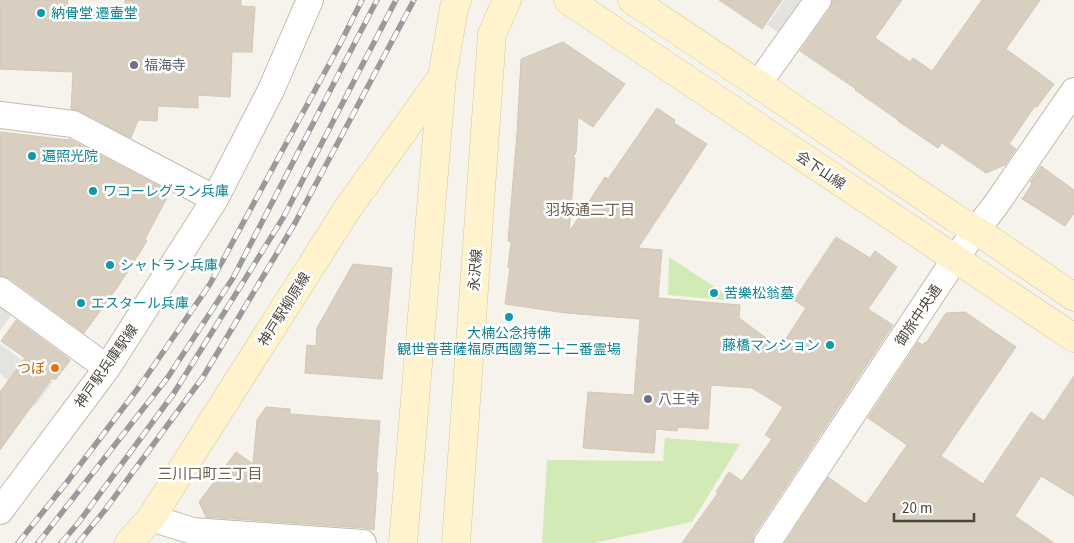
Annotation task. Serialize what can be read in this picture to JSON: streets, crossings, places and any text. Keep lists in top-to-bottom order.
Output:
{
  "streets": {
    "street": [
      "会下山線",
      "永沢線",
      "神戸駅柳原線",
      "御旅中央通",
      "神戸駅兵庫駅線"
    ]
  },
  "crossings": [
    ["会下山線", "御旅中央通"]
  ],
  "districts": ["羽坂通二丁目", "三川口町三丁目"],
  "places": [
    "納骨堂 遷壷堂",
    "福海寺",
    "遍照光院",
    "ワコーレグラン兵庫",
    "シャトラン兵庫",
    "苦樂松翁墓",
    "エスタール兵庫",
    "大楠公念持佛 観世音菩薩福原西國第二十二番霊場",
    "藤橋マンション",
    "つぼ",
    "八王寺"
  ],
  "scale_bar": "20 m"
}
